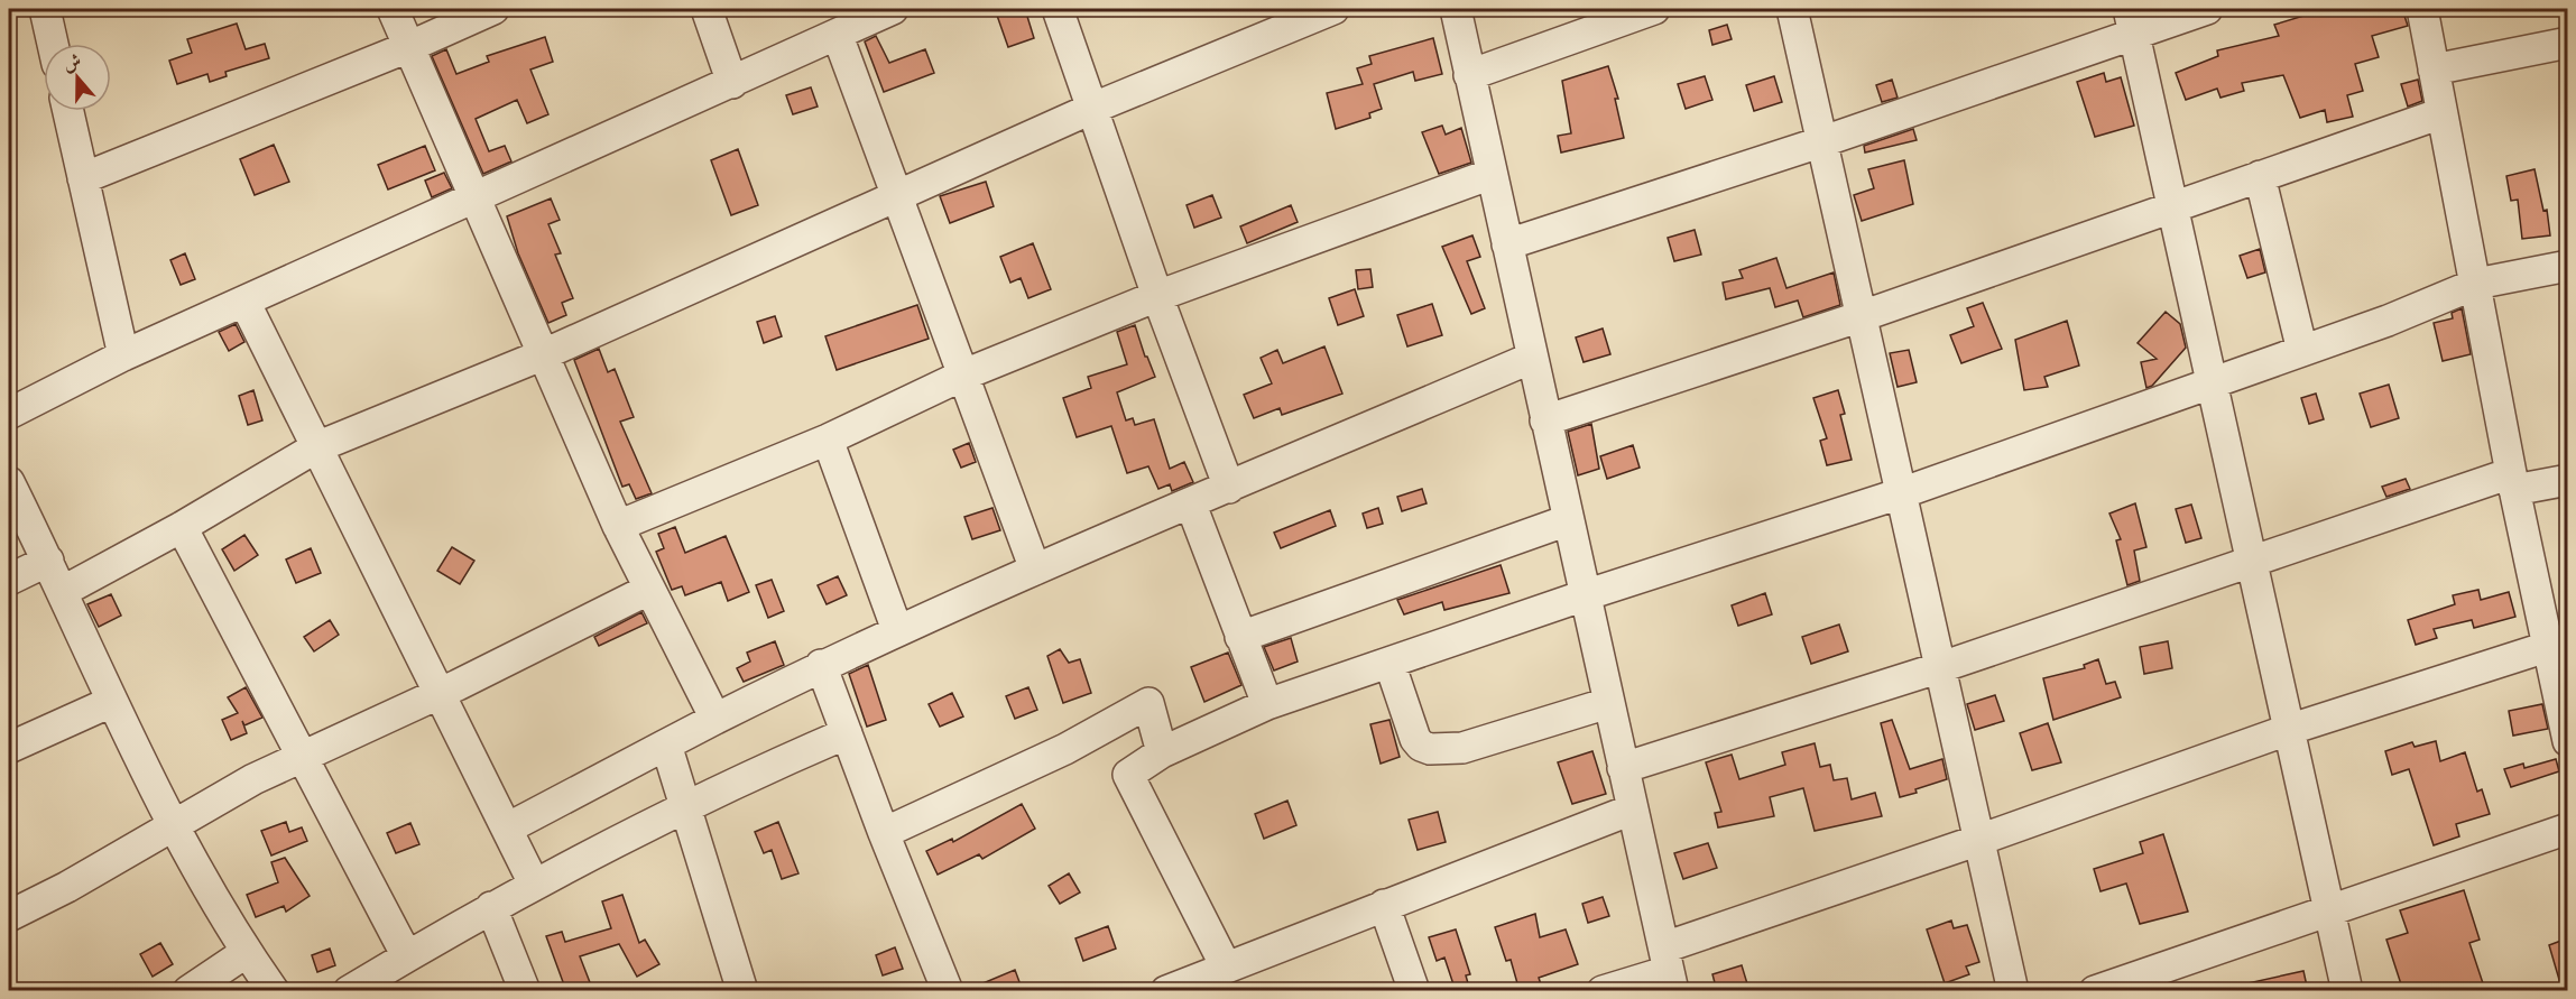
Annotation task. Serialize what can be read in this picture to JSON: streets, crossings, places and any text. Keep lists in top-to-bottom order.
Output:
{
  "north": "top"
}
